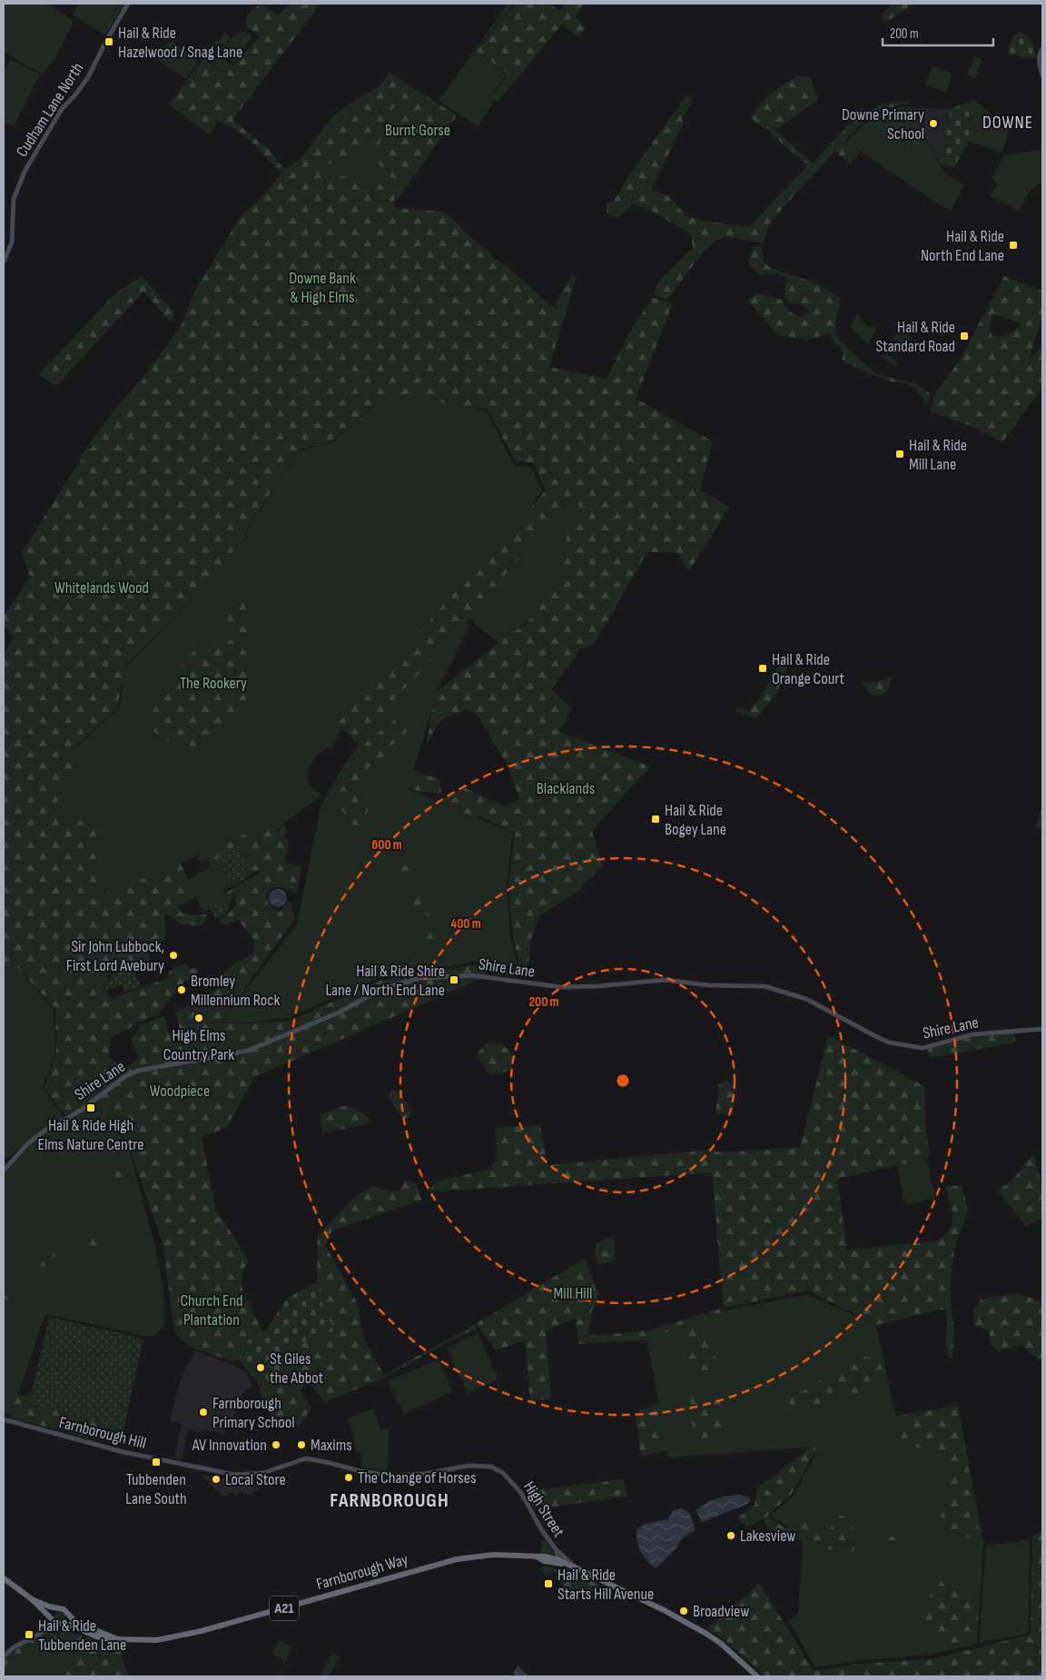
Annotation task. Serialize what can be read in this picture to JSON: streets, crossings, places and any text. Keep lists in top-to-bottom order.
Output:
{
  "streets": {
    "highway": ["Farnborough Way", "A21"],
    "street": [
      "Cudham Lane North",
      "Shire Lane",
      "Farnborough Hill",
      "High Street"
    ]
  },
  "crossings": [
    ["Farnborough Hill", "High Street"],
    ["High Street", "Farnborough Way"],
    ["High Street", "A21"],
    ["Farnborough Way", "A21"]
  ],
  "districts": ["DOWNE", "FARNBOROUGH"],
  "parks": [
    "Burnt Gorse",
    "Downe Bank & High Elms",
    "Whitelands Wood",
    "The Rookery",
    "Blacklands",
    "Woodpiece",
    "Mill Hill",
    "Church End Plantation"
  ],
  "places": {
    "transit": [
      "Hail & Ride Hazelwood / Snag Lane",
      "Hail & Ride North End Lane",
      "Hail & Ride Standard Road",
      "Hail & Ride Mill Lane",
      "Hail & Ride Orange Court",
      "Hail & Ride Bogey Lane",
      "Hail & Ride Shire Lane / North End Lane",
      "Hail & Ride High Elms Nature Centre",
      "Tubbenden Lane South",
      "Hail & Ride Starts Hill Avenue",
      "Hail & Ride Tubbenden Lane"
    ],
    "other": [
      "Downe Primary School",
      "Sir John Lubbock, First Lord Avebury",
      "Bromley Millennium Rock",
      "High Elms Country Park",
      "St Giles the Abbot",
      "Farnborough Primary School",
      "AV Innovation",
      "Maxims",
      "The Change of Horses",
      "Local Store",
      "Lakesview",
      "Broadview"
    ]
  },
  "scale_bar": "200 m",
  "rings": ["600 m", "400 m", "200 m"]
}
